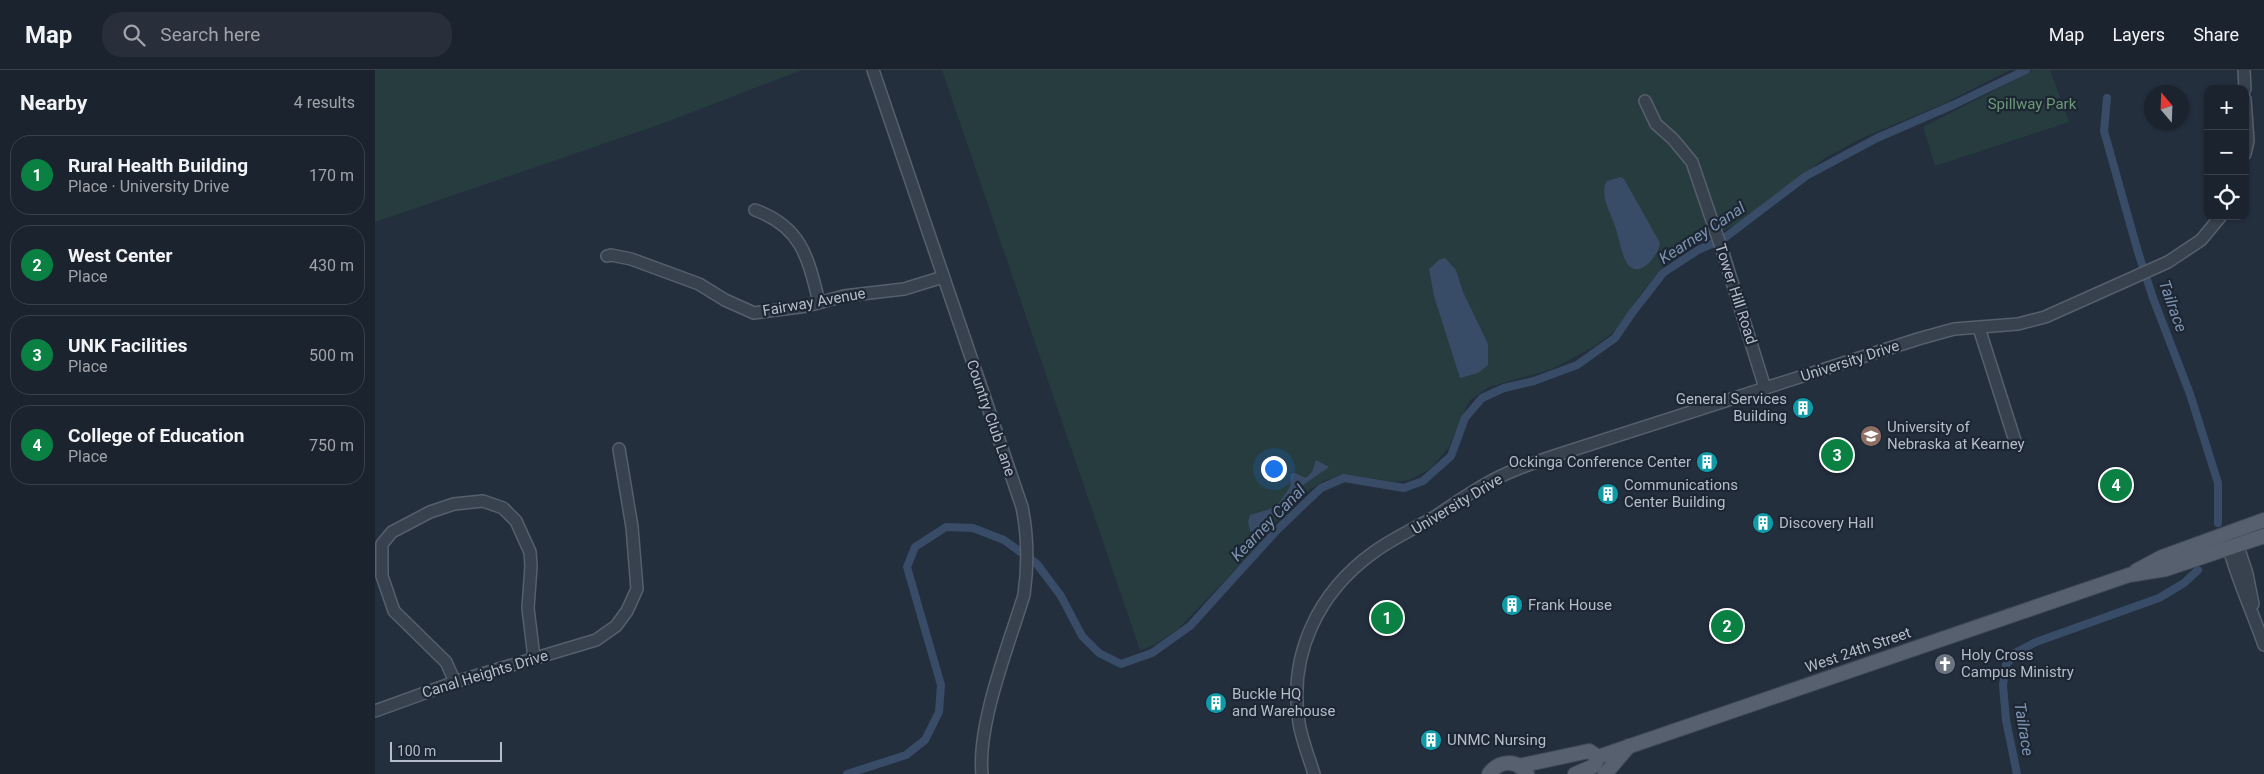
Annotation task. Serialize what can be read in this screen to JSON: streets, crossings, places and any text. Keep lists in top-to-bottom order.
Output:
{
  "streets": {
    "main road": ["West 24th Street"],
    "street": [
      "Tower Hill Road",
      "Fairway Avenue",
      "University Drive",
      "Country Club Lane",
      "Canal Heights Drive"
    ]
  },
  "crossings": [
    ["Tower Hill Road", "University Drive"],
    ["Fairway Avenue", "Country Club Lane"]
  ],
  "water": ["Kearney Canal", "Tailrace"],
  "parks": ["Spillway Park"],
  "places": {
    "building": [
      "General Services Building",
      "Ockinga Conference Center",
      "Communications Center Building",
      "Discovery Hall",
      "Frank House",
      "Buckle HQ and Warehouse",
      "UNMC Nursing"
    ],
    "school or university": ["University of Nebraska at Kearney"],
    "church": ["Holy Cross Campus Ministry"]
  },
  "scale_bar": "100 m",
  "north": "top",
  "page": {
    "header": "Map",
    "search": "Search here",
    "nav": ["Map", "Layers", "Share"],
    "heading": ["Nearby", "4 results"],
    "map_buttons": ["+", "−"],
    "list": [
      {
        "mark": "1",
        "name": "Rural Health Building",
        "note": "Place · University Drive",
        "value": "170 m"
      },
      {
        "mark": "2",
        "name": "West Center",
        "note": "Place",
        "value": "430 m"
      },
      {
        "mark": "3",
        "name": "UNK Facilities",
        "note": "Place",
        "value": "500 m"
      },
      {
        "mark": "4",
        "name": "College of Education",
        "note": "Place",
        "value": "750 m"
      }
    ],
    "pins": [
      "3",
      "4",
      "1",
      "2"
    ],
    "scale": "100 m"
  }
}
